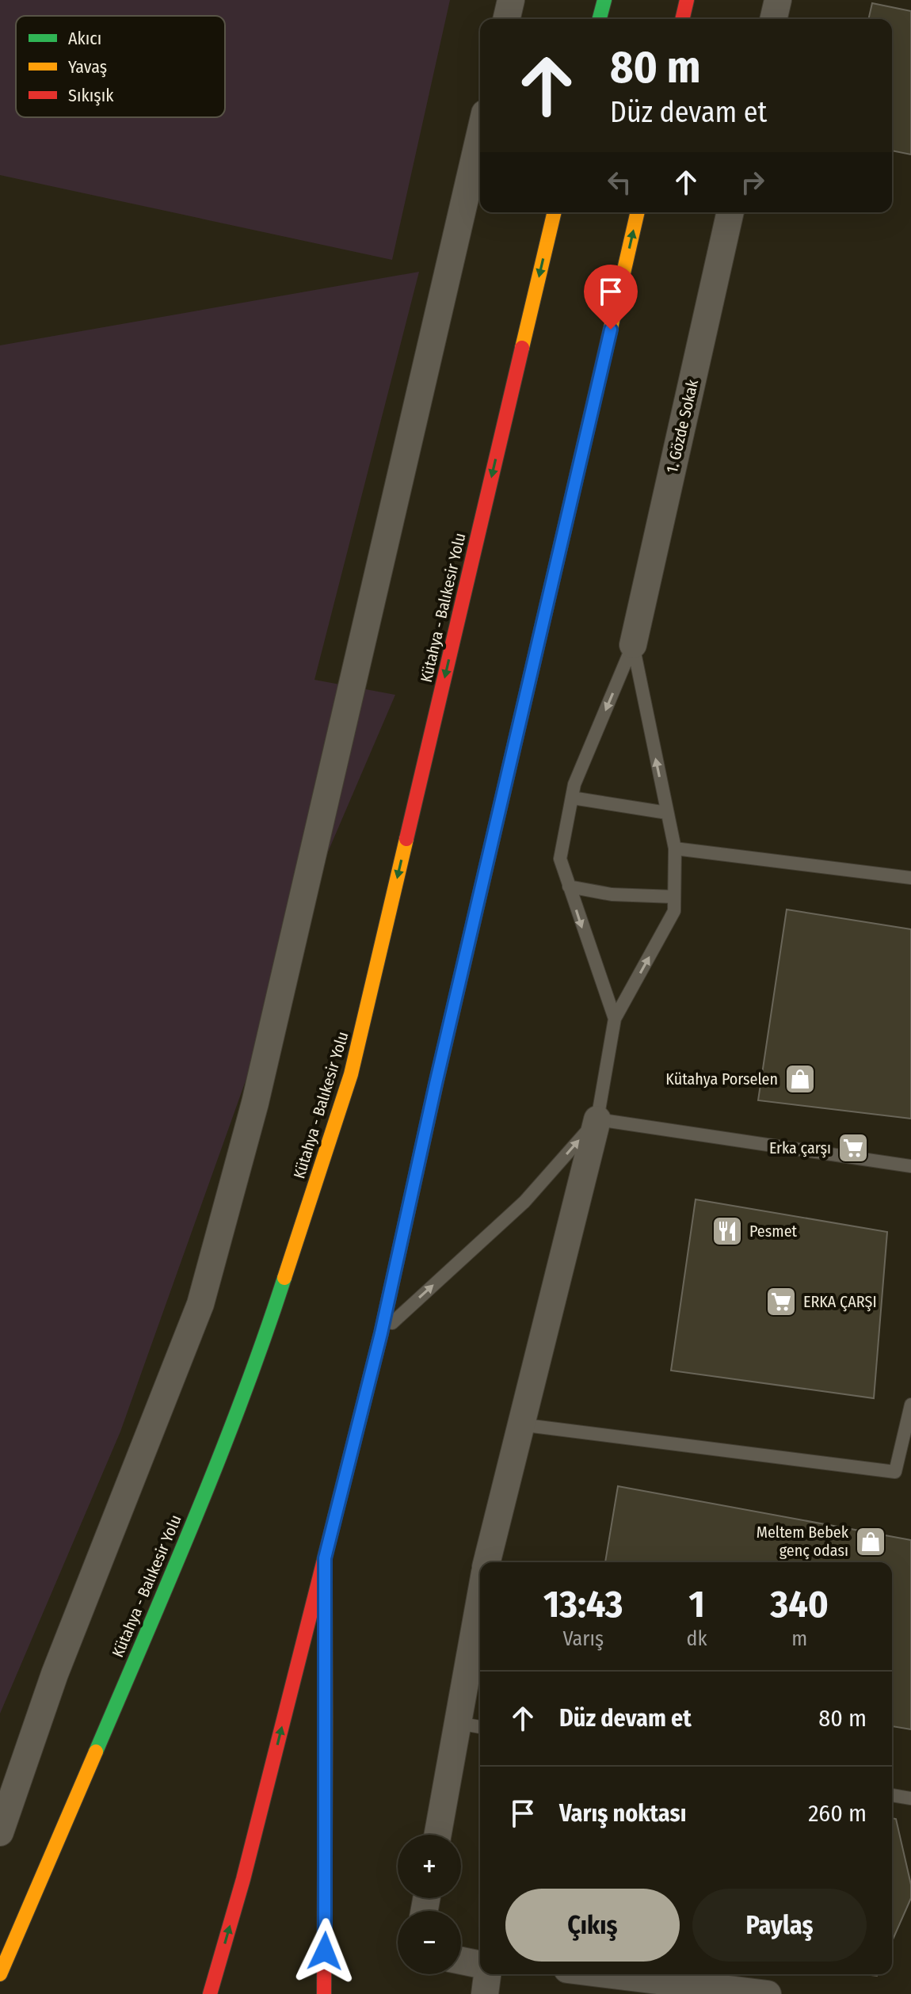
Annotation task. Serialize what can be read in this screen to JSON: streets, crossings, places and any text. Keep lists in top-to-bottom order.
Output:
{
  "streets": {
    "main road": ["Kütahya - Balıkesir Yolu"],
    "street": ["1. Gözde Sokak"]
  },
  "places": {
    "shop": ["Kütahya Porselen", "Meltem Bebek genç odası"],
    "supermarket": ["Erka çarşı", "ERKA ÇARŞI"],
    "restaurant": ["Pesmet"]
  },
  "legend": ["Akıcı", "Yavaş", "Sıkışık"],
  "page": {
    "turn": ["80 m", "Düz devam et"],
    "eta": [
      "13:43",
      "Varış",
      "1",
      "dk",
      "340",
      "m"
    ],
    "list": [
      {
        "name": "Düz devam et",
        "value": "80 m"
      },
      {
        "name": "Varış noktası",
        "value": "260 m"
      }
    ],
    "map_buttons": ["+", "−"],
    "buttons": ["Çıkış", "Paylaş"]
  }
}
